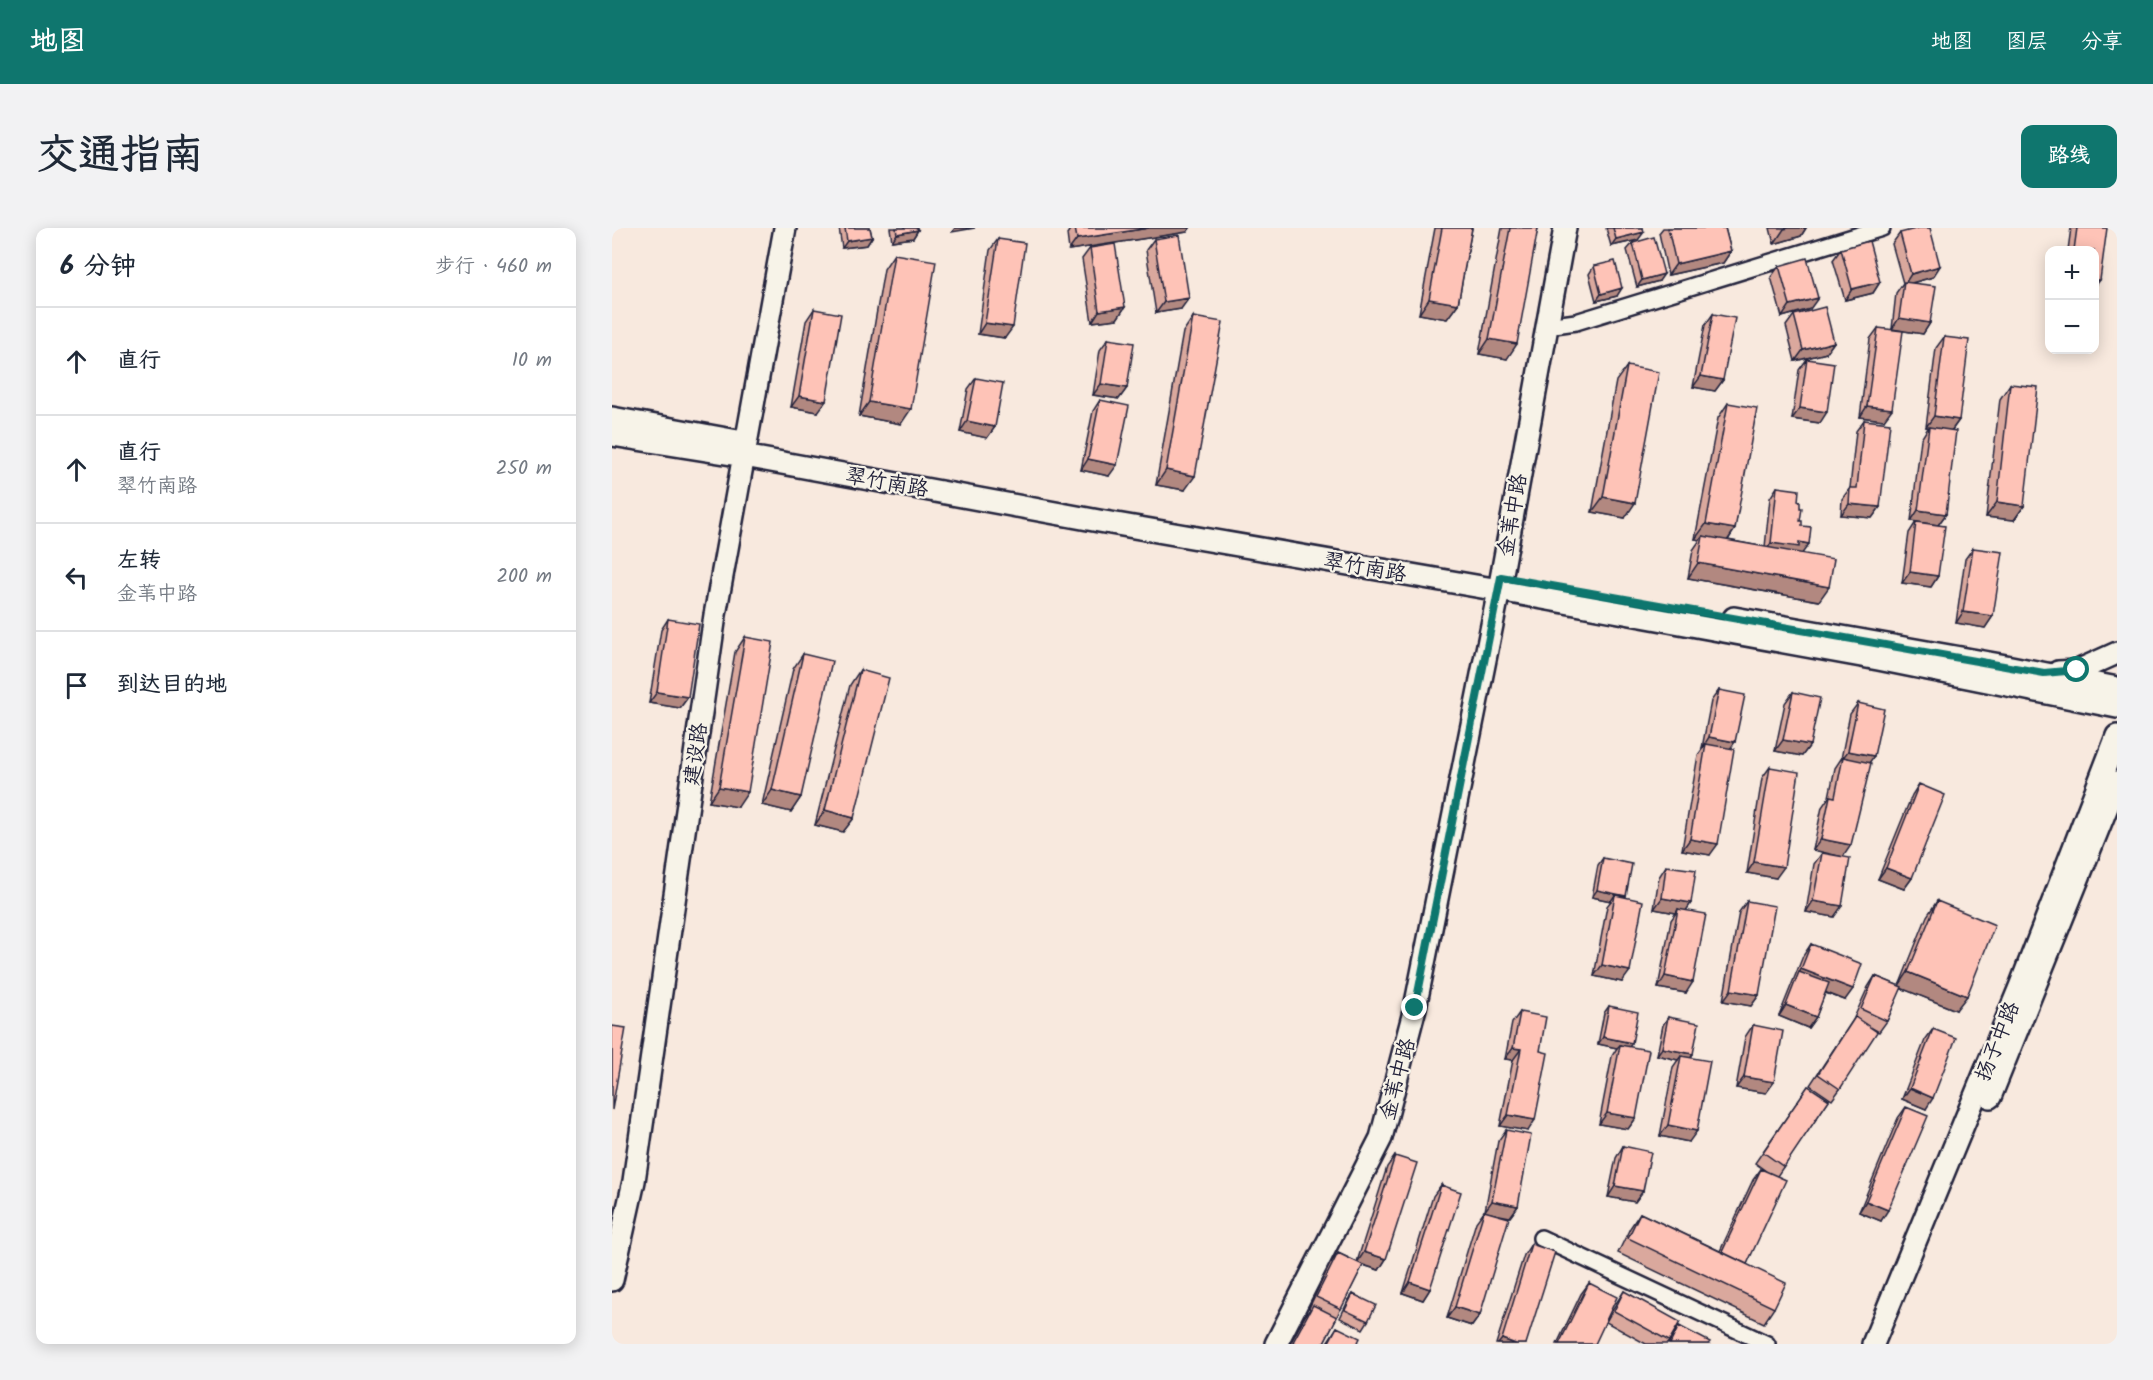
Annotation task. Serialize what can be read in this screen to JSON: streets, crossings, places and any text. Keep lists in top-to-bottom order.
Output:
{
  "streets": {
    "main road": [
      "翠竹南路",
      "金苇中路",
      "建设路",
      "扬子中路"
    ]
  },
  "crossings": [
    ["翠竹南路", "金苇中路"],
    ["翠竹南路", "建设路"]
  ],
  "page": {
    "header": "地图",
    "nav": ["地图", "图层", "分享"],
    "title": "交通指南",
    "buttons": "路线",
    "heading": ["6 分钟", "步行 · 460 m"],
    "map_buttons": ["+", "−"],
    "list": [
      ["直行", "10 m"],
      ["直行", "翠竹南路", "250 m"],
      ["左转", "金苇中路", "200 m"],
      "到达目的地"
    ]
  }
}
